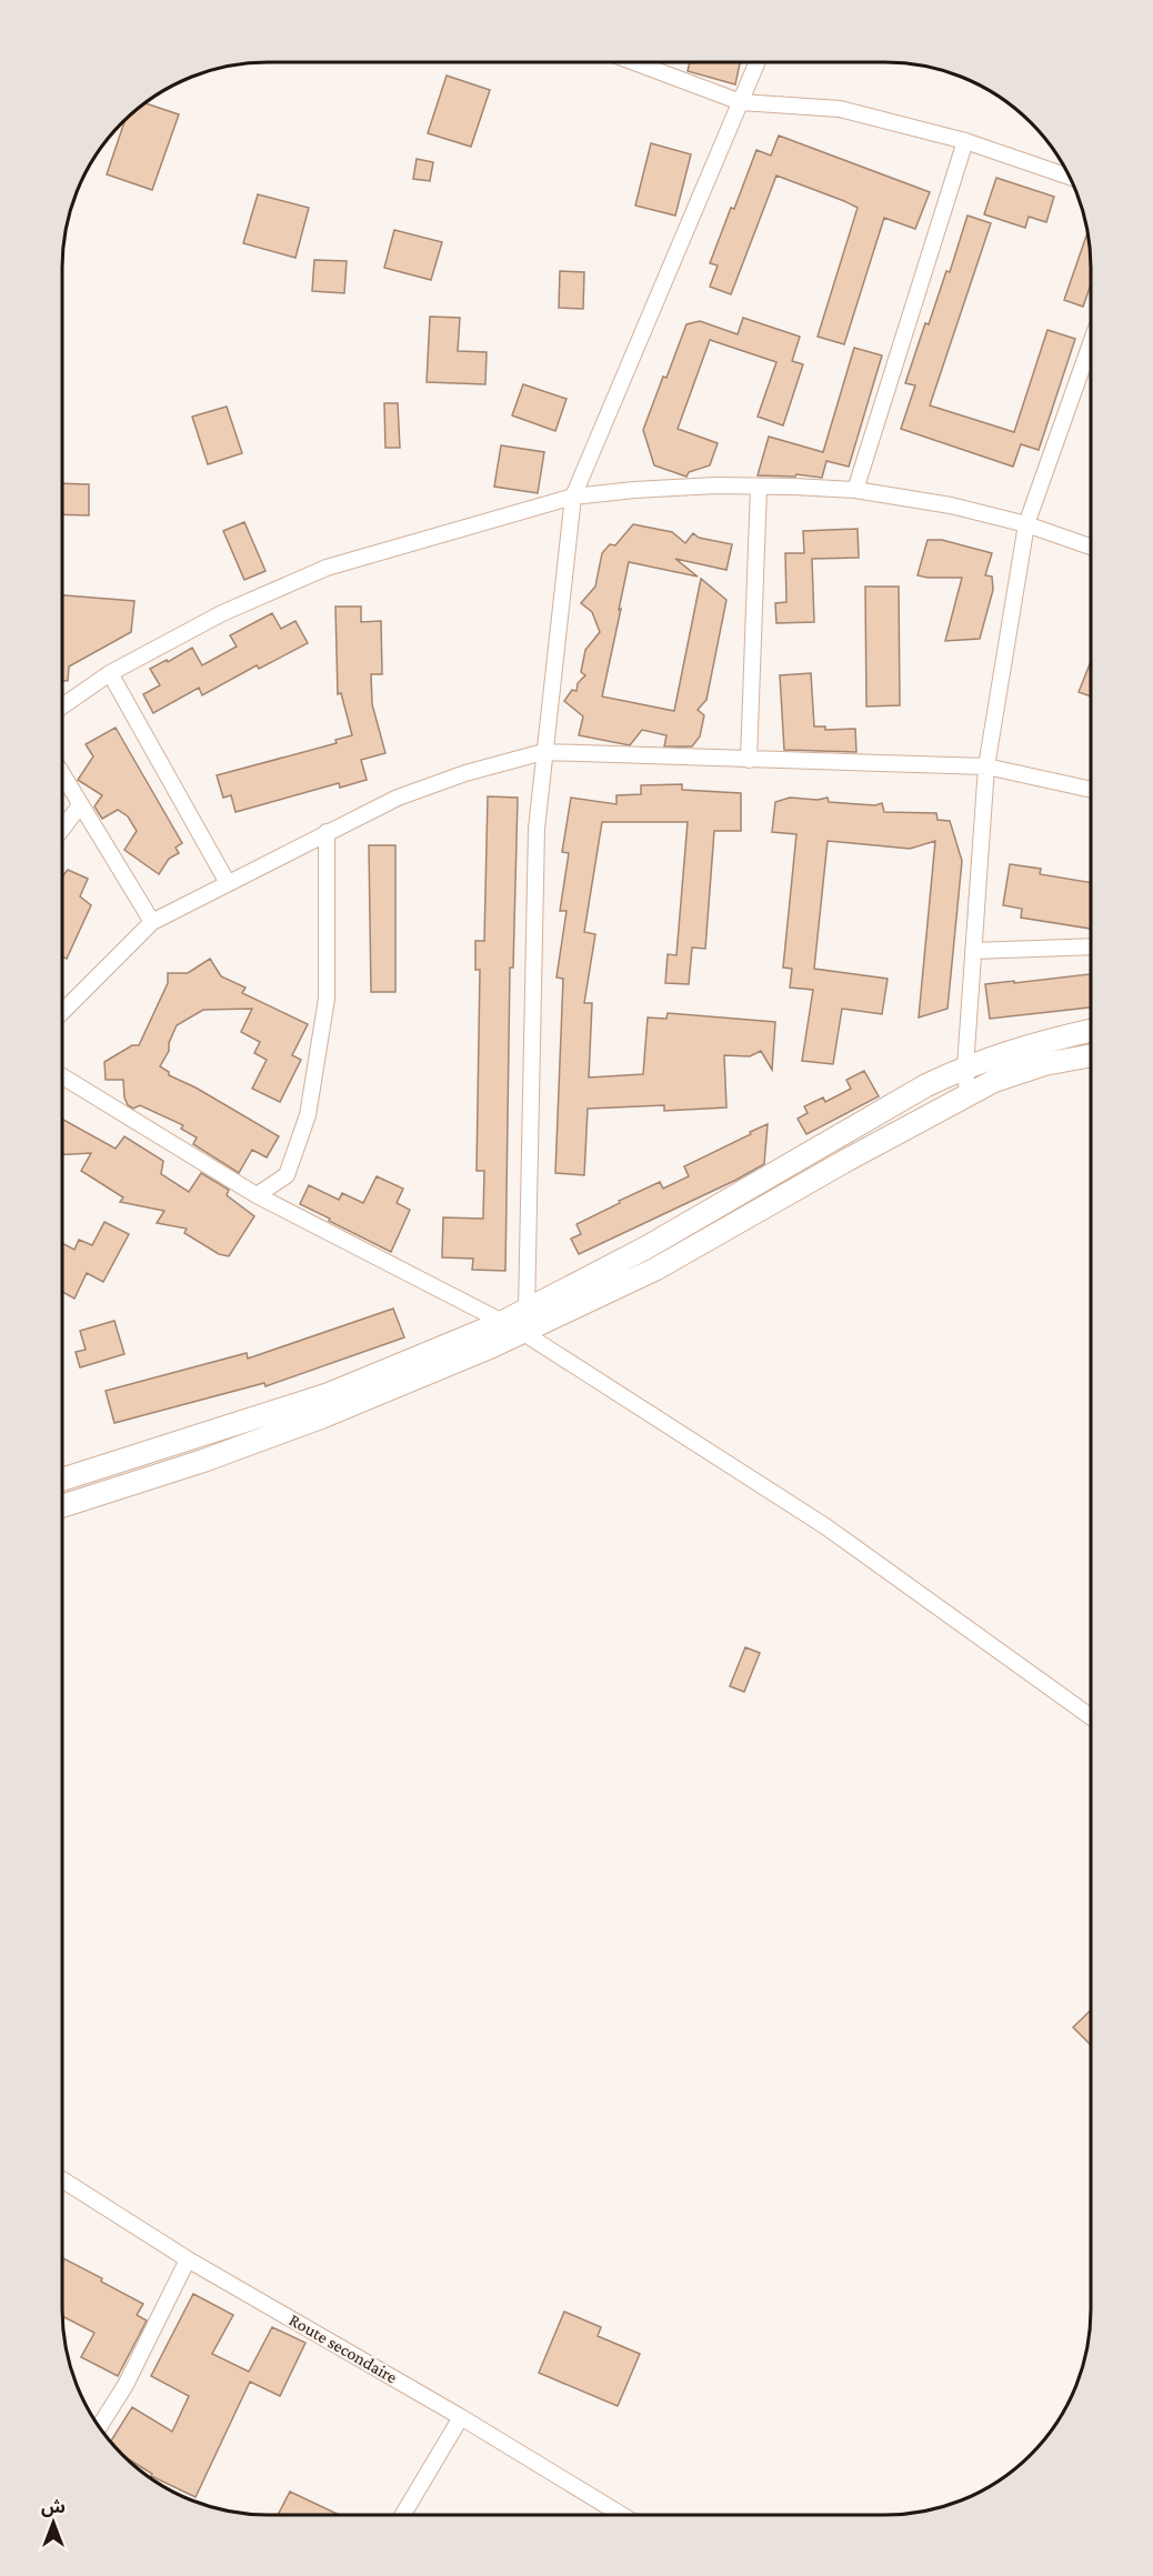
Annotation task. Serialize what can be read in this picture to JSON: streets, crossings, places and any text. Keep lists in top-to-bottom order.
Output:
{
  "streets": {
    "street": ["Route secondaire"]
  },
  "north": "top"
}
